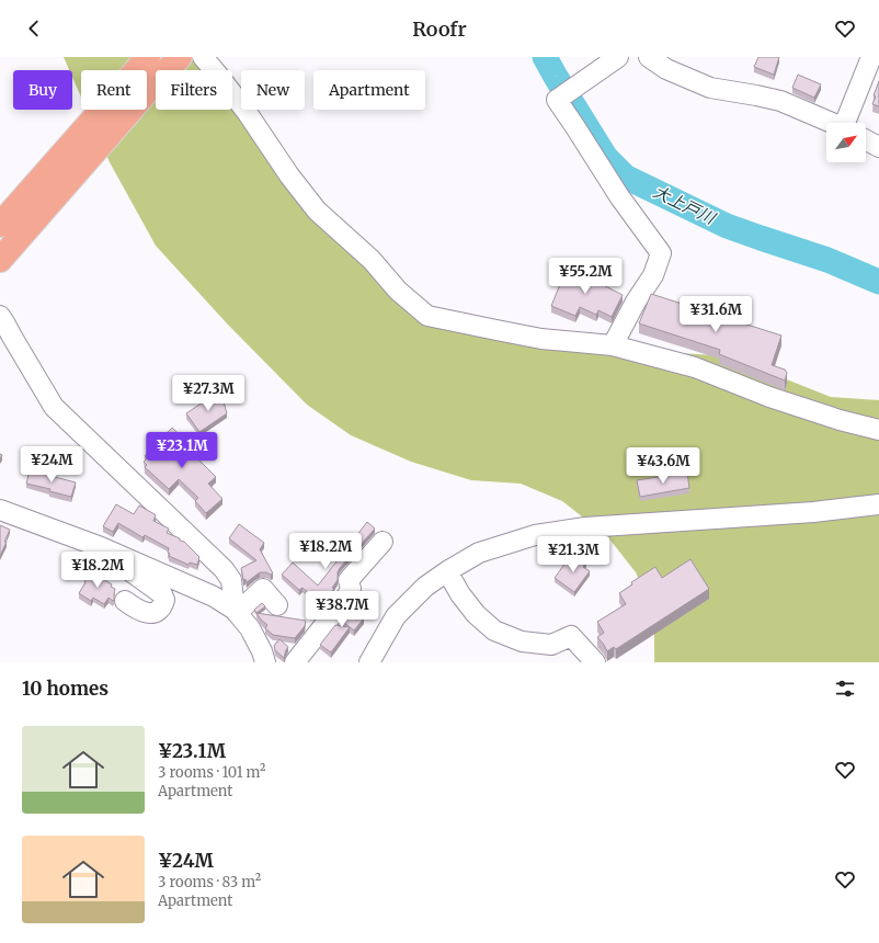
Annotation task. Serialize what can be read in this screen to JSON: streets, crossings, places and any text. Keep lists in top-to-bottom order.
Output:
{
  "water": ["大上戸川"],
  "north": "top right",
  "page": {
    "header": "Roofr",
    "chip": [
      "Buy",
      "Rent",
      "Filters",
      "New",
      "Apartment"
    ],
    "price": [
      "¥55.2M",
      "¥31.6M",
      "¥27.3M",
      "¥23.1M",
      "¥24M",
      "¥43.6M",
      "¥18.2M",
      "¥21.3M",
      "¥18.2M",
      "¥38.7M"
    ],
    "heading": "10 homes",
    "list": [
      {
        "name": "¥23.1M",
        "note": "3 rooms · 101 m² · Apartment"
      },
      {
        "name": "¥24M",
        "note": "3 rooms · 83 m² · Apartment"
      }
    ]
  }
}
